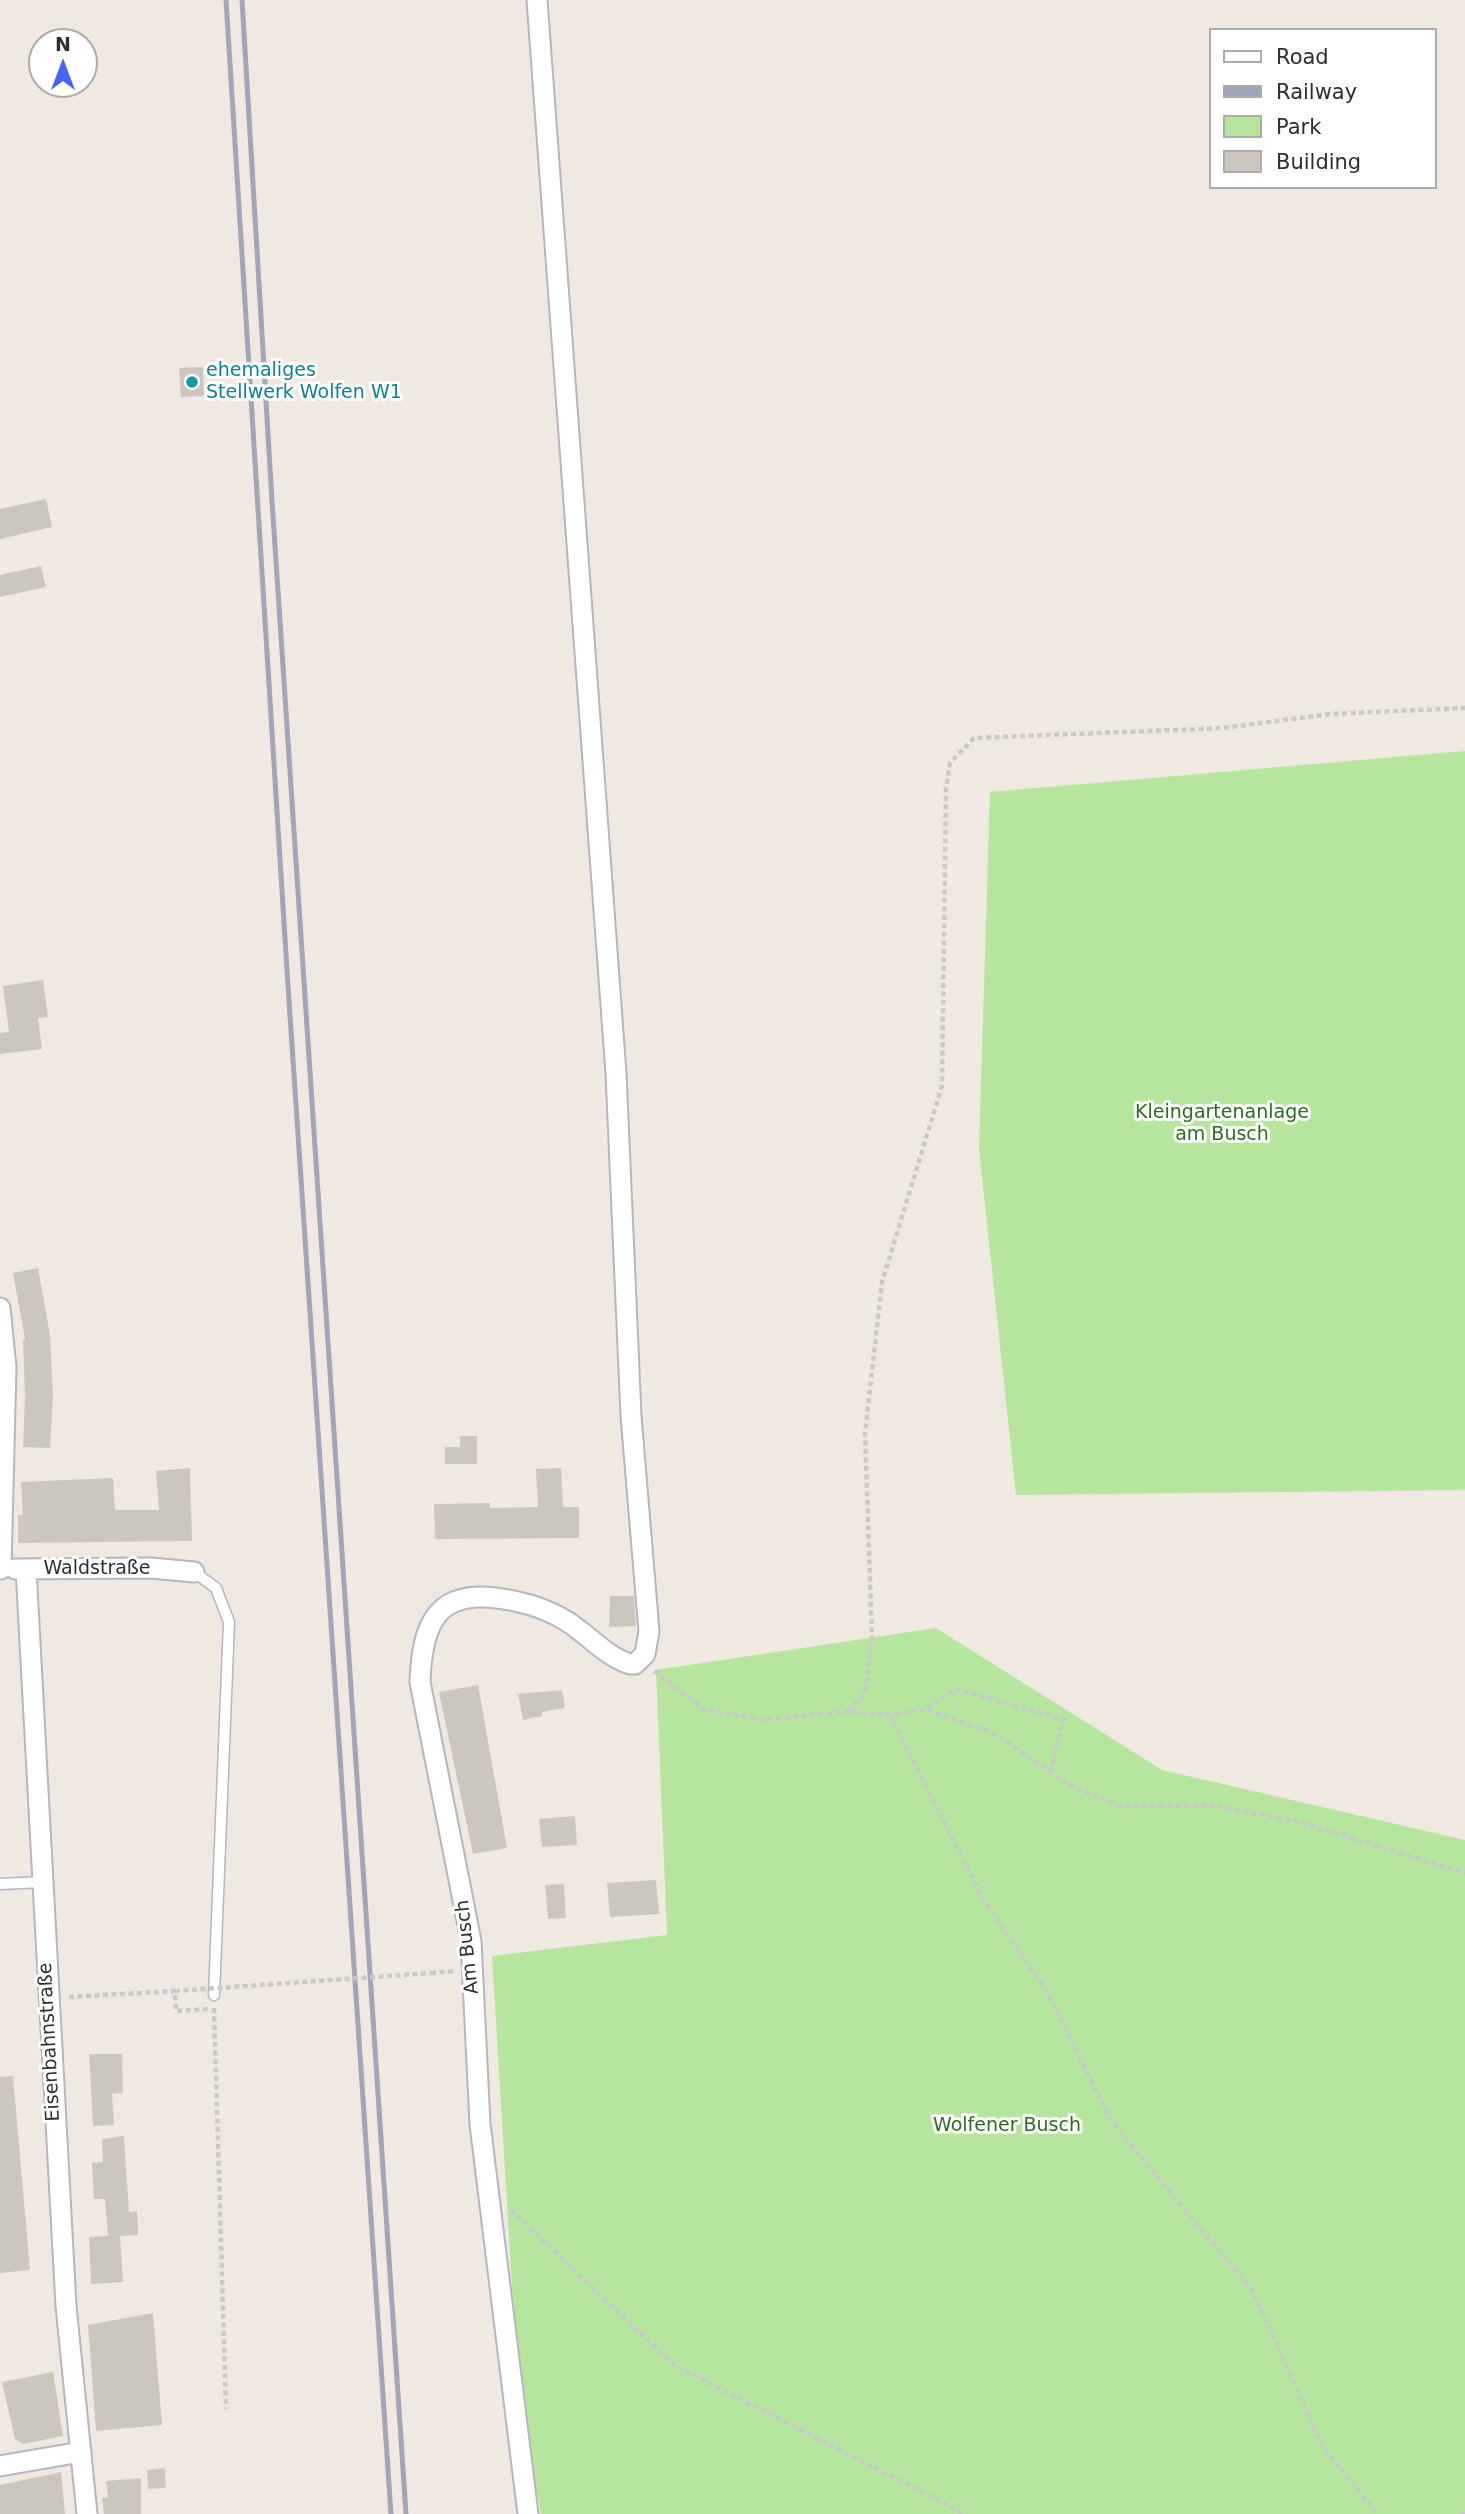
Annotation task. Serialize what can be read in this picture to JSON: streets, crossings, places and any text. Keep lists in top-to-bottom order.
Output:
{
  "streets": {
    "street": ["Waldstraße", "Am Busch", "Eisenbahnstraße"]
  },
  "crossings": [
    ["Waldstraße", "Eisenbahnstraße"]
  ],
  "parks": ["Kleingartenanlage am Busch", "Wolfener Busch"],
  "places": ["ehemaliges Stellwerk Wolfen W1"],
  "legend": [
    "Road",
    "Railway",
    "Park",
    "Building"
  ],
  "north": "top"
}
